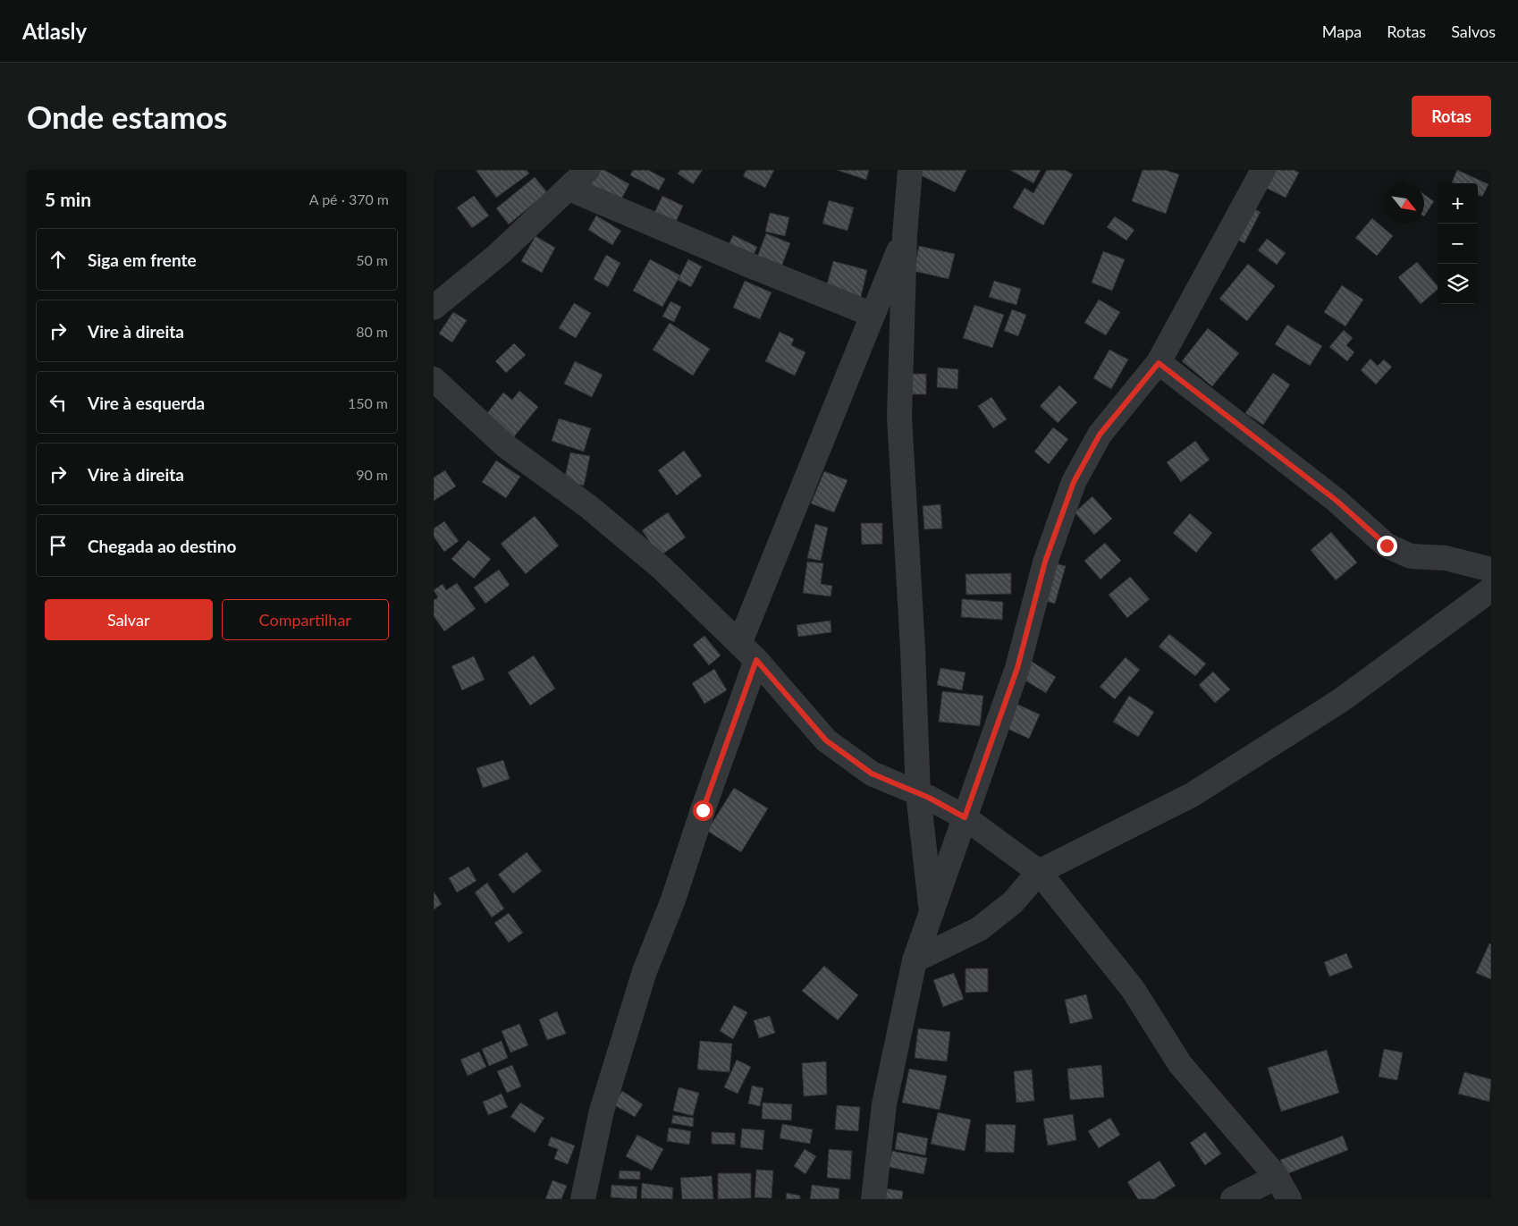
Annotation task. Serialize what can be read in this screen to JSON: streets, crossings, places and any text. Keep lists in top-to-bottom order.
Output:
{
  "north": "bottom right",
  "page": {
    "header": "Atlasly",
    "nav": ["Mapa", "Rotas", "Salvos"],
    "buttons": [
      "Rotas",
      ["Salvar", "Compartilhar"]
    ],
    "title": "Onde estamos",
    "heading": ["5 min", "A pé · 370 m"],
    "map_buttons": ["+", "−"],
    "list": [
      ["Siga em frente", "50 m"],
      ["Vire à direita", "80 m"],
      ["Vire à esquerda", "150 m"],
      ["Vire à direita", "90 m"],
      "Chegada ao destino"
    ]
  }
}
